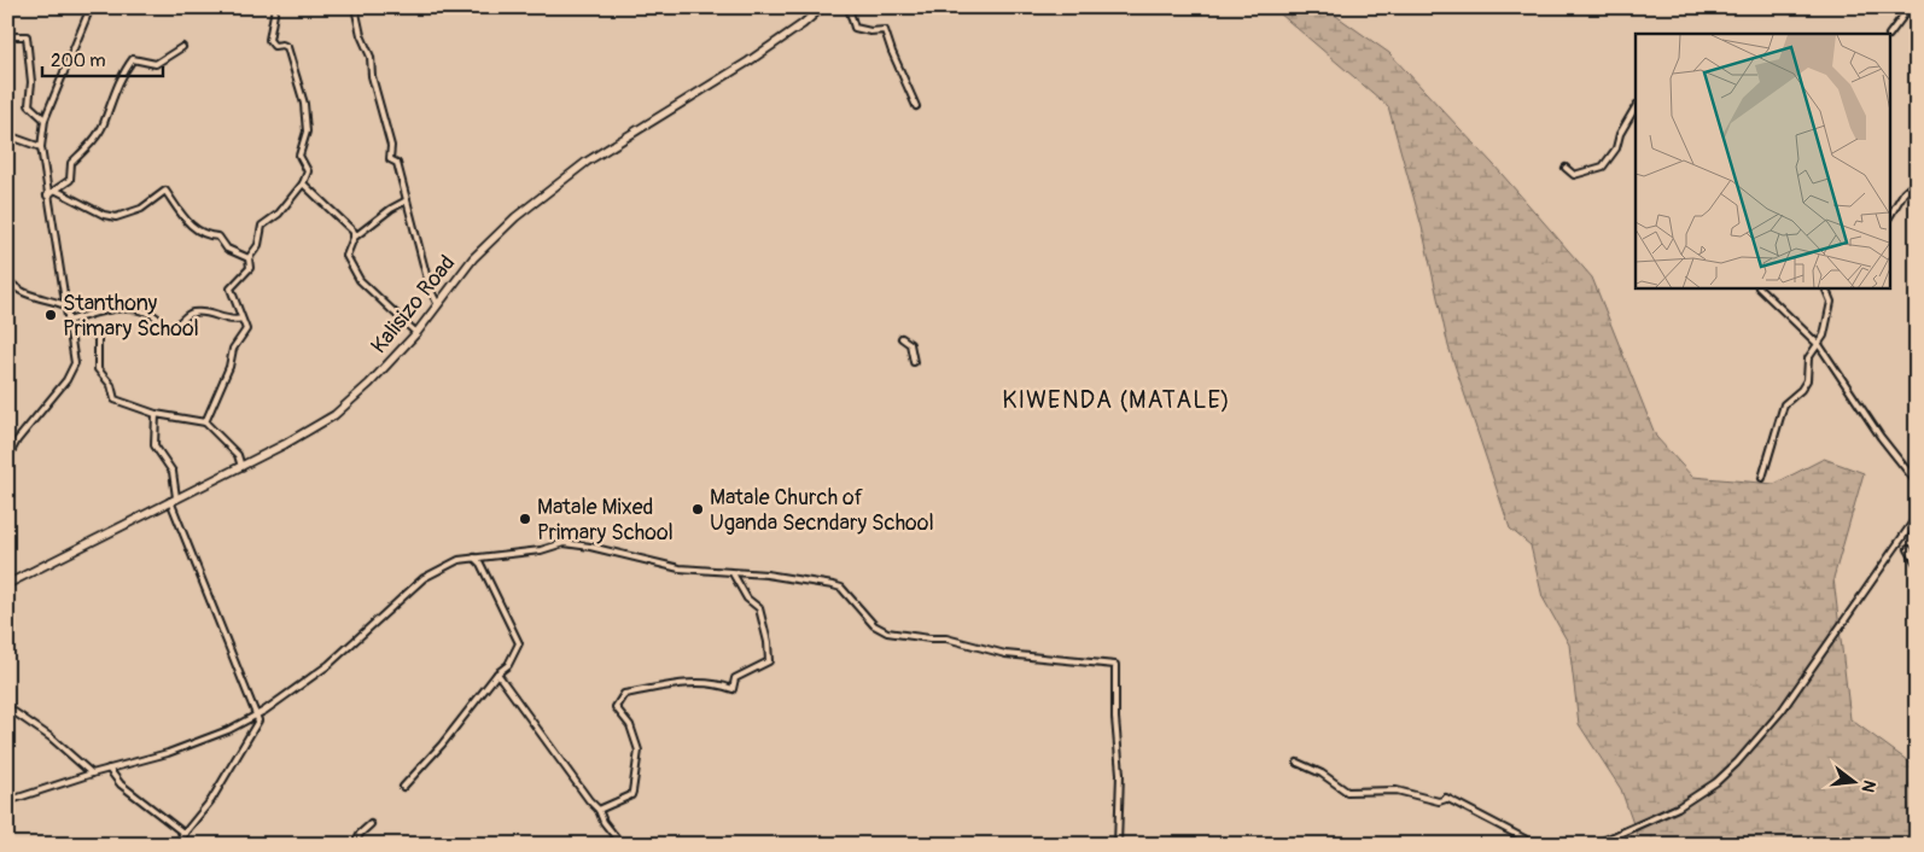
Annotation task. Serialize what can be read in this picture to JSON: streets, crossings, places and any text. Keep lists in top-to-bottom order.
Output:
{
  "streets": {
    "street": ["Kalisizo Road"]
  },
  "districts": ["KIWENDA (MATALE)"],
  "places": ["Stanthony Primary School", "Matale Church of Uganda Secndary School", "Matale Mixed Primary School"],
  "scale_bar": "200 m",
  "north": "right"
}
